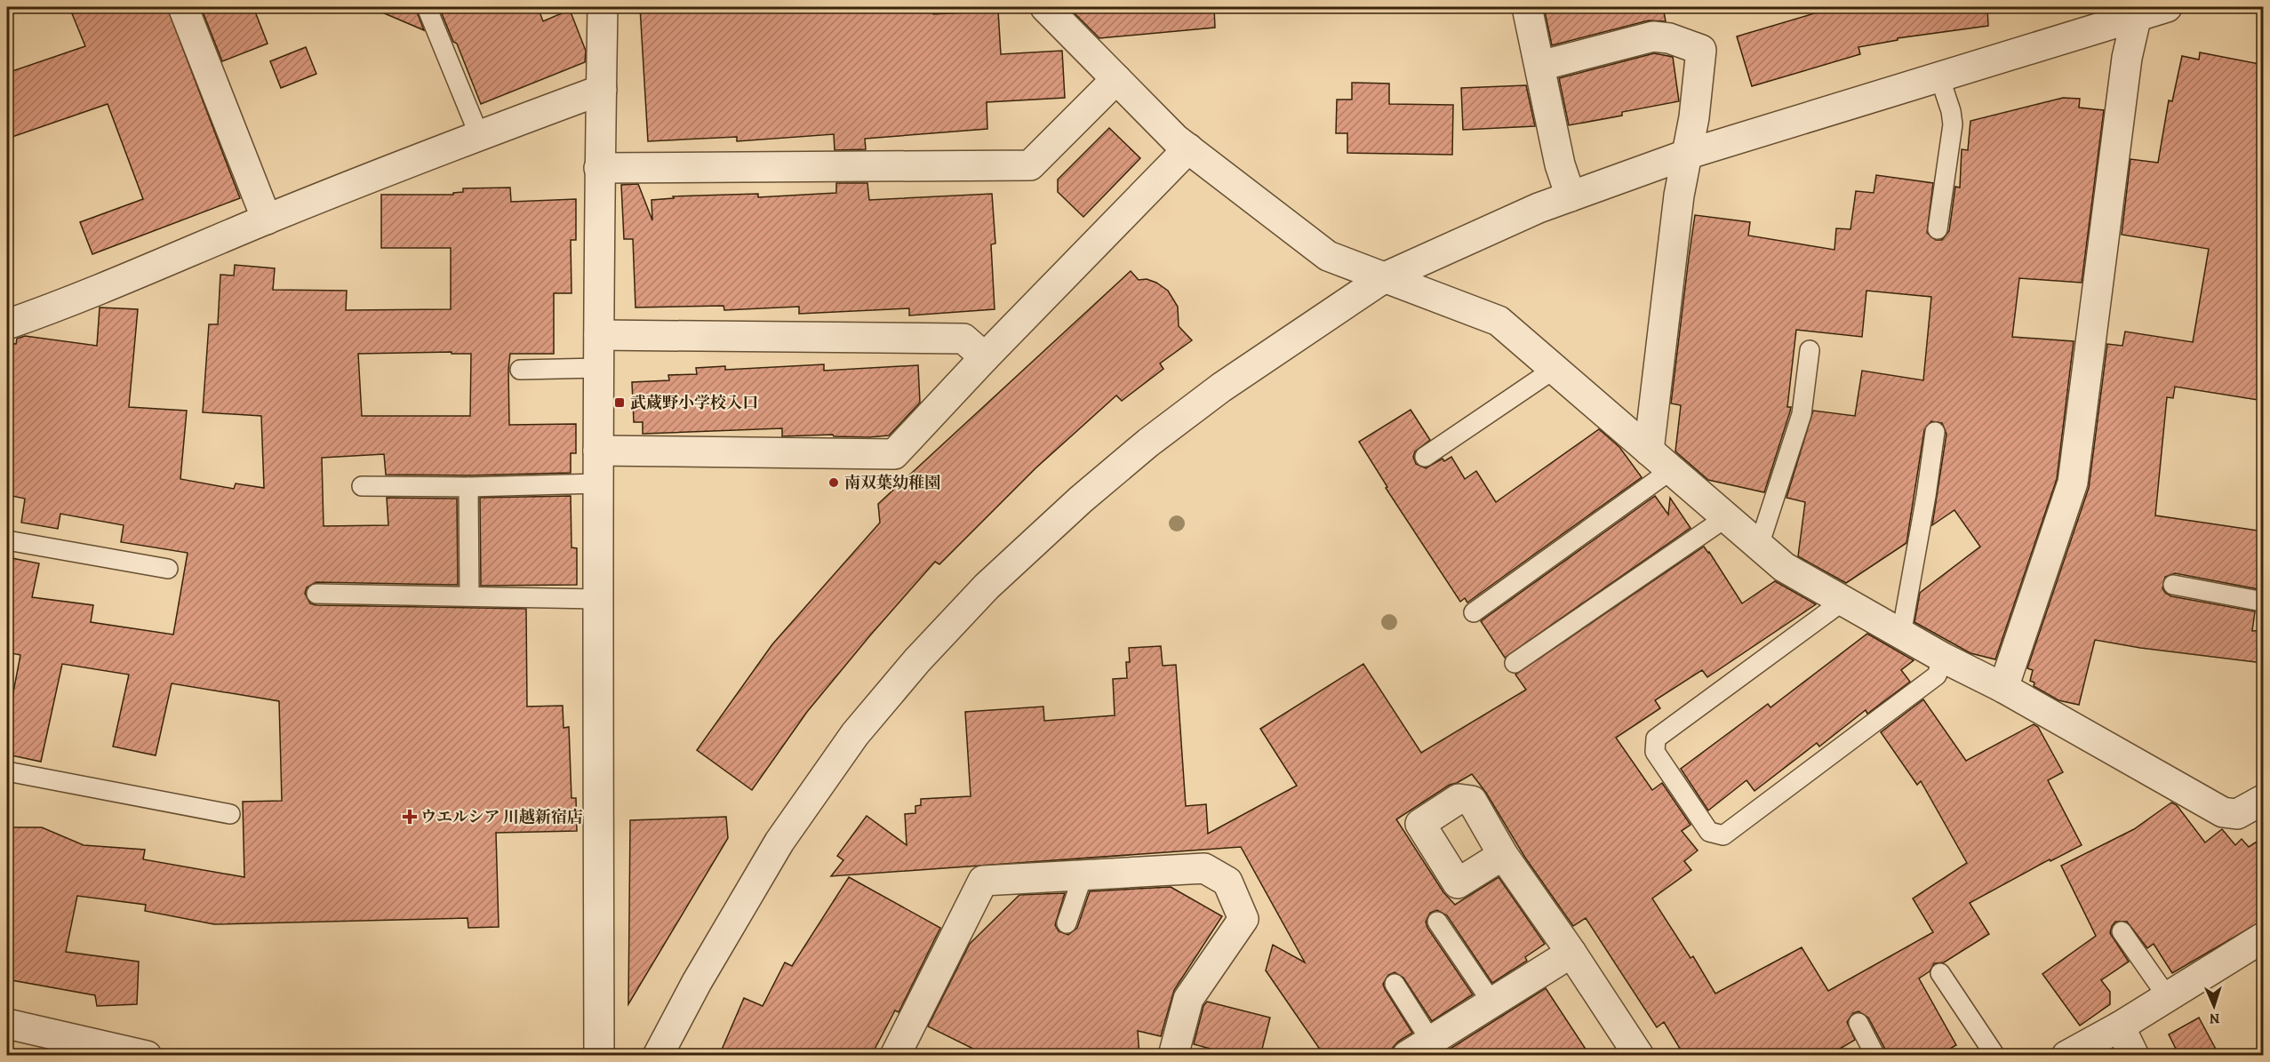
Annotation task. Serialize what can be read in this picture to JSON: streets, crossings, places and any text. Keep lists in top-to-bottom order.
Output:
{
  "places": {
    "transit": ["武蔵野小学校入口"],
    "other": ["南双葉幼稚園"],
    "health": ["ウエルシア 川越新宿店"]
  },
  "north": "bottom"
}
